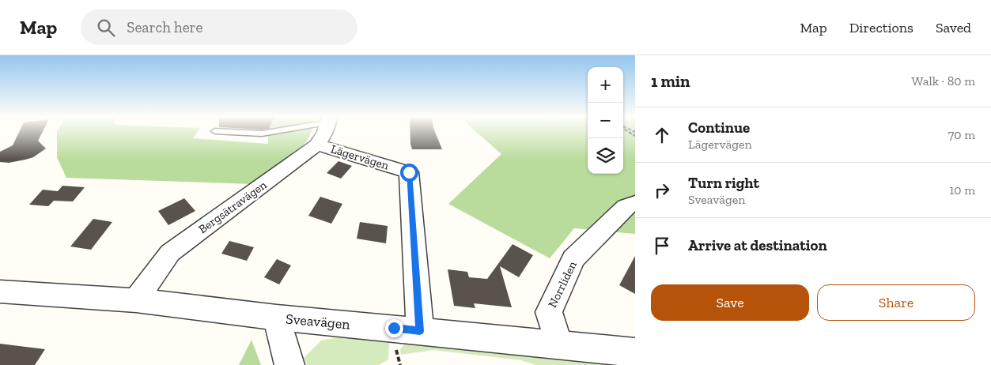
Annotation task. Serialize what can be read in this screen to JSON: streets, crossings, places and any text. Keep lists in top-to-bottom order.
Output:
{
  "streets": {
    "street": [
      "Lägervägen",
      "Bergsätravägen",
      "Norrliden",
      "Sveavägen"
    ]
  },
  "crossings": [
    ["Lägervägen", "Bergsätravägen"],
    ["Lägervägen", "Sveavägen"],
    ["Bergsätravägen", "Sveavägen"],
    ["Norrliden", "Sveavägen"]
  ],
  "page": {
    "header": "Map",
    "search": "Search here",
    "nav": ["Map", "Directions", "Saved"],
    "heading": ["1 min", "Walk · 80 m"],
    "map_buttons": ["+", "−"],
    "list": [
      ["Continue", "Lägervägen", "70 m"],
      ["Turn right", "Sveavägen", "10 m"],
      "Arrive at destination"
    ],
    "buttons": ["Save", "Share"]
  }
}
